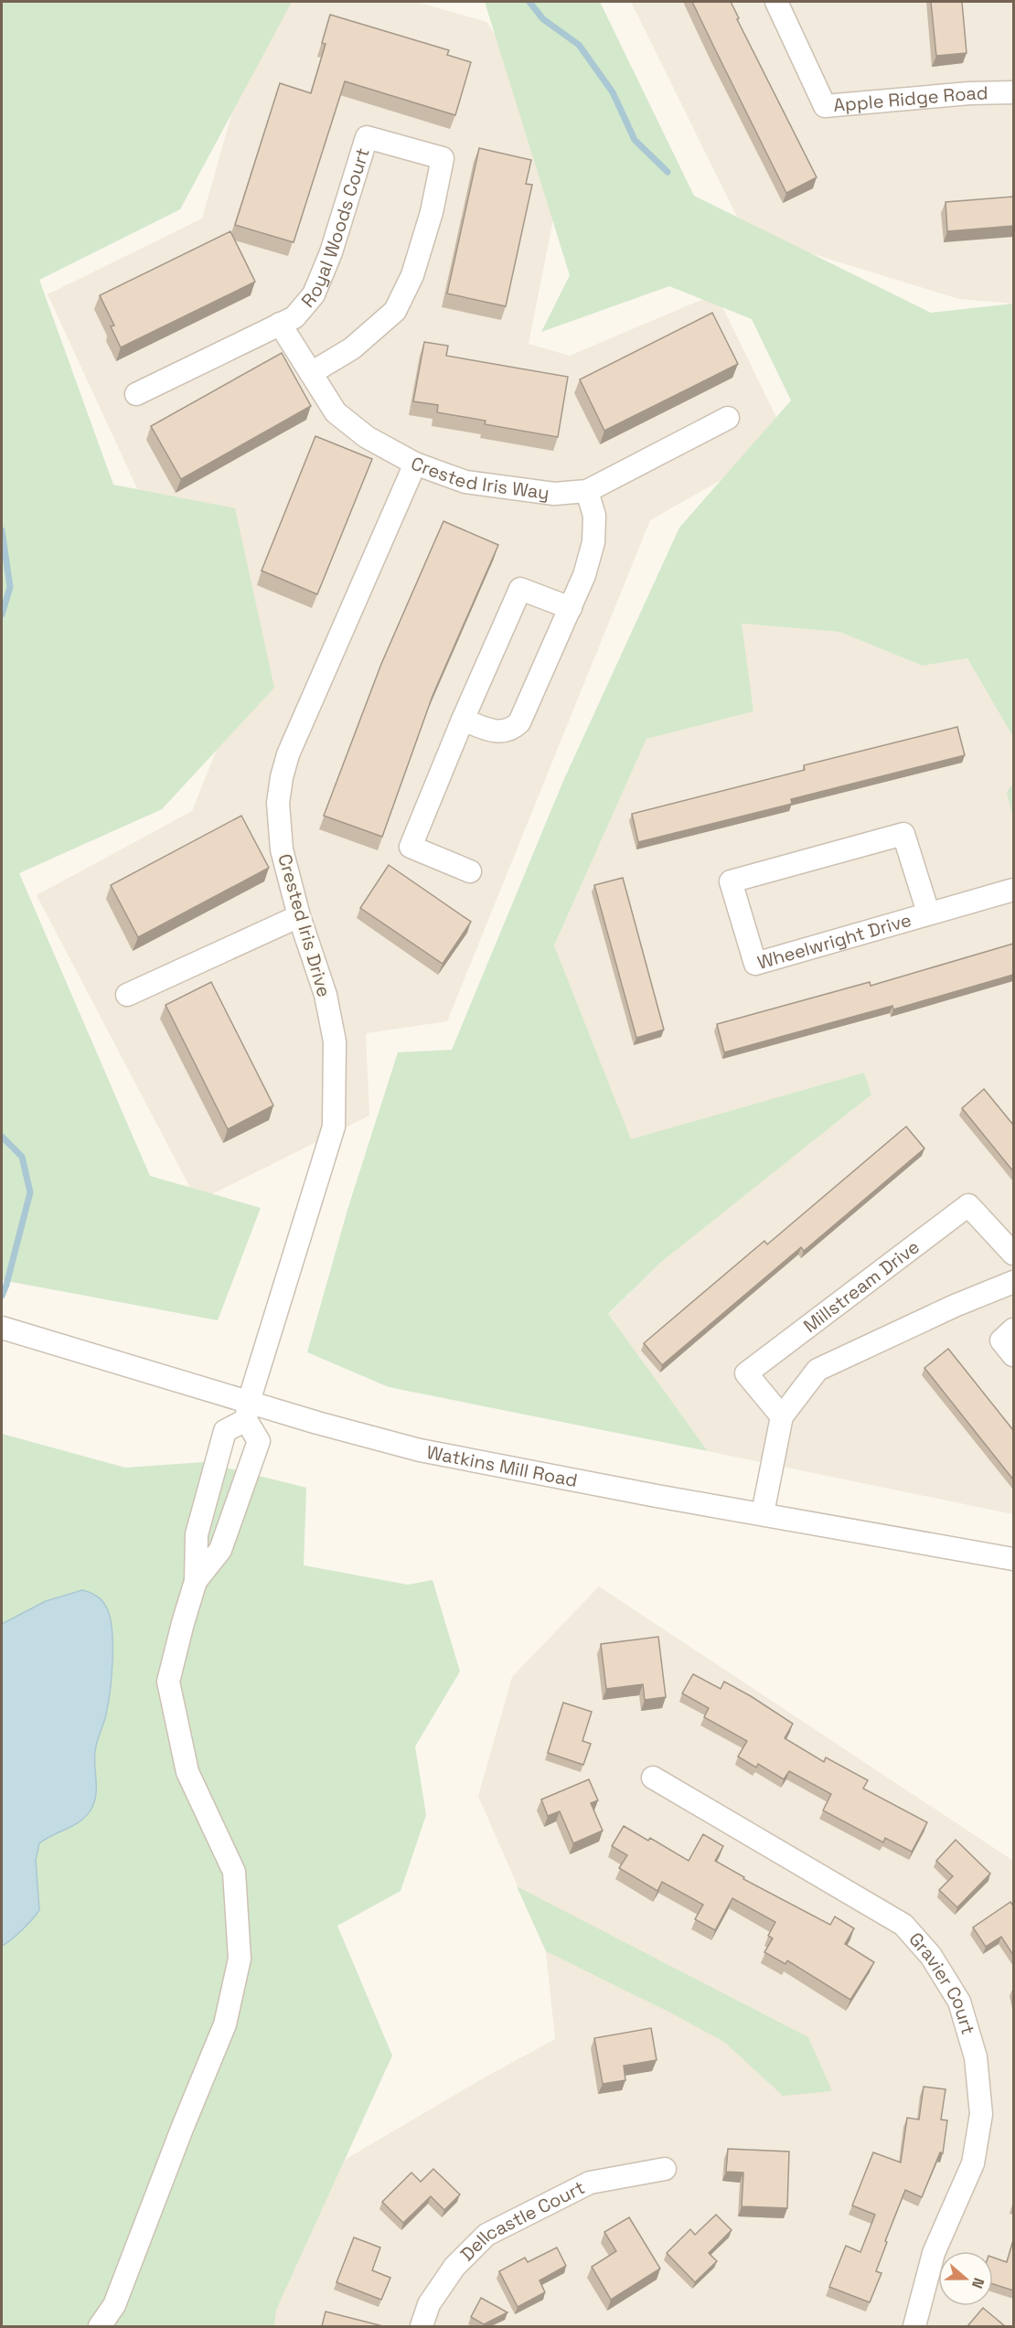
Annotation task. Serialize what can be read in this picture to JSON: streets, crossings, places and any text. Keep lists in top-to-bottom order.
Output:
{
  "streets": {
    "street": [
      "Apple Ridge Road",
      "Royal Woods Court",
      "Crested Iris Way",
      "Crested Iris Drive",
      "Wheelwright Drive",
      "Millstream Drive",
      "Watkins Mill Road",
      "Gravier Court",
      "Dellcastle Court"
    ]
  },
  "crossings": [
    ["Royal Woods Court", "Crested Iris Way"],
    ["Crested Iris Way", "Crested Iris Drive"],
    ["Crested Iris Drive", "Watkins Mill Road"]
  ],
  "north": "right"
}
